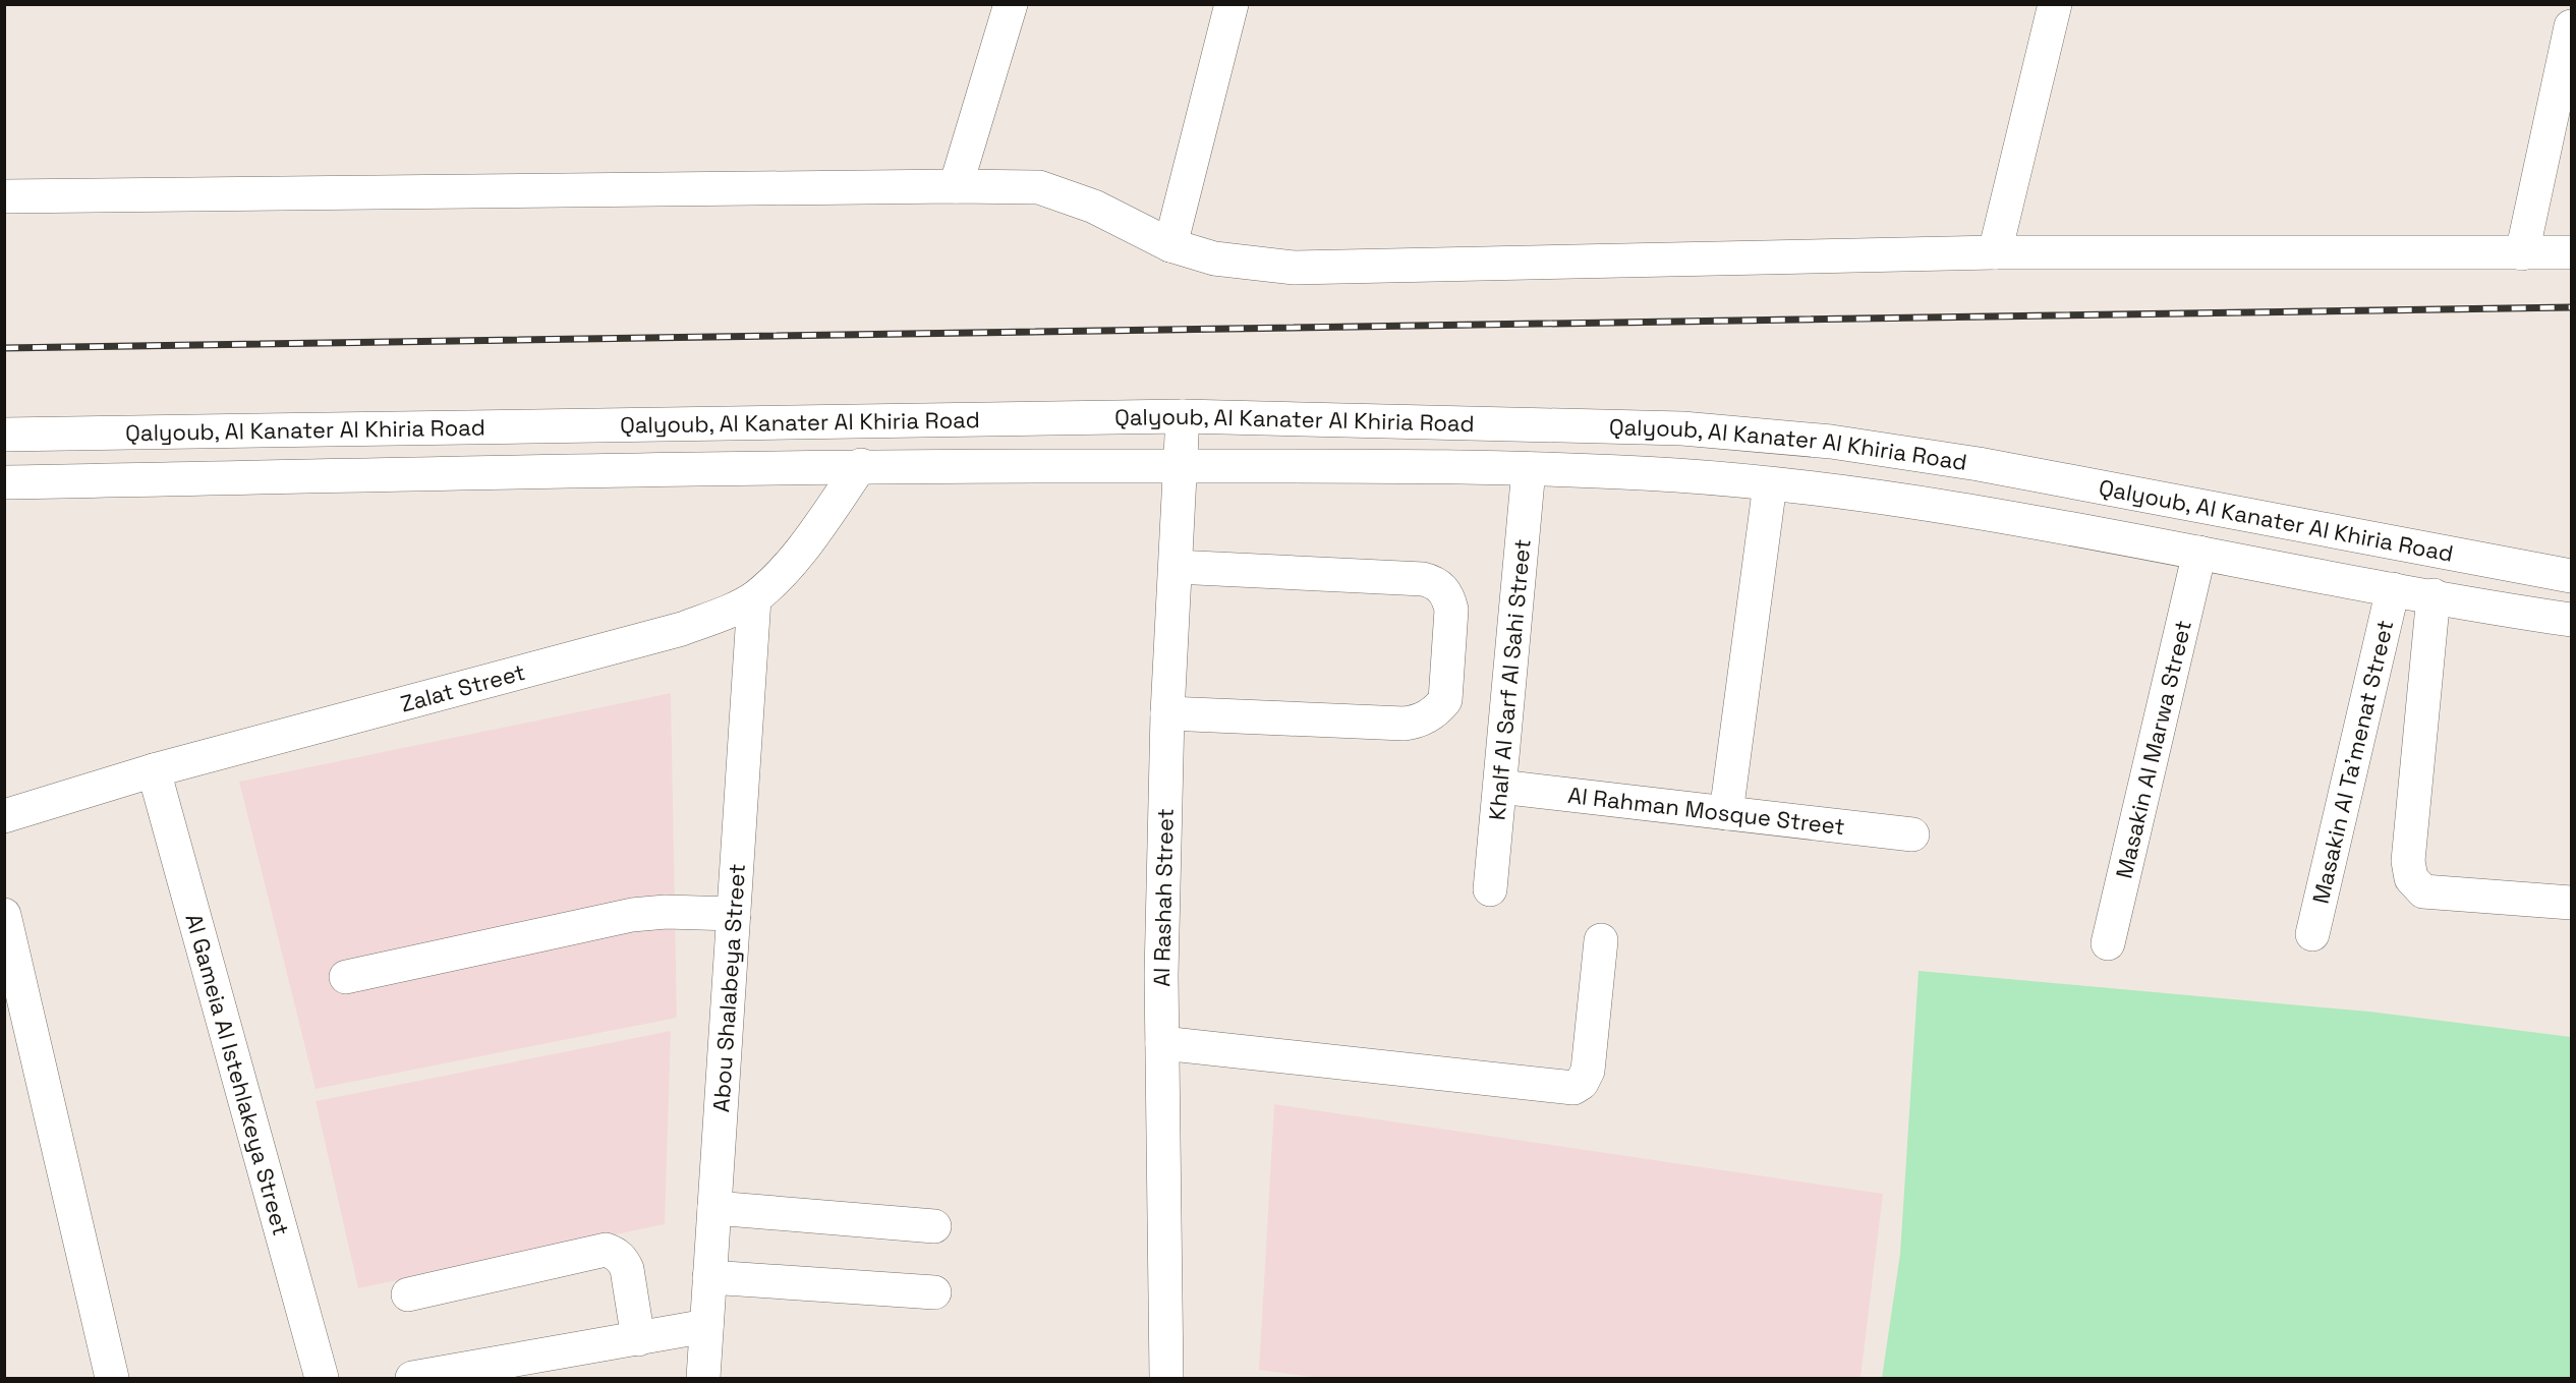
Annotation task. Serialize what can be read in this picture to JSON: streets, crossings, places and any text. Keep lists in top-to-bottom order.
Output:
{
  "streets": {
    "street": [
      "Qalyoub, Al Kanater Al Khiria Road",
      "Khalf Al Sarf Al Sahi Street",
      "Zalat Street",
      "Masakin Al Marwa Street",
      "Masakin Al Ta'menat Street",
      "Al Rahman Mosque Street",
      "Al Rashah Street",
      "Abou Shalabeya Street",
      "Al Gameia Al Istehlakeya Street"
    ]
  },
  "crossings": [
    ["Qalyoub, Al Kanater Al Khiria Road", "Khalf Al Sarf Al Sahi Street"],
    ["Qalyoub, Al Kanater Al Khiria Road", "Zalat Street"],
    ["Qalyoub, Al Kanater Al Khiria Road", "Masakin Al Marwa Street"],
    ["Qalyoub, Al Kanater Al Khiria Road", "Masakin Al Ta'menat Street"],
    ["Qalyoub, Al Kanater Al Khiria Road", "Al Rashah Street"],
    ["Khalf Al Sarf Al Sahi Street", "Al Rahman Mosque Street"],
    ["Zalat Street", "Abou Shalabeya Street"],
    ["Zalat Street", "Al Gameia Al Istehlakeya Street"]
  ]
}
